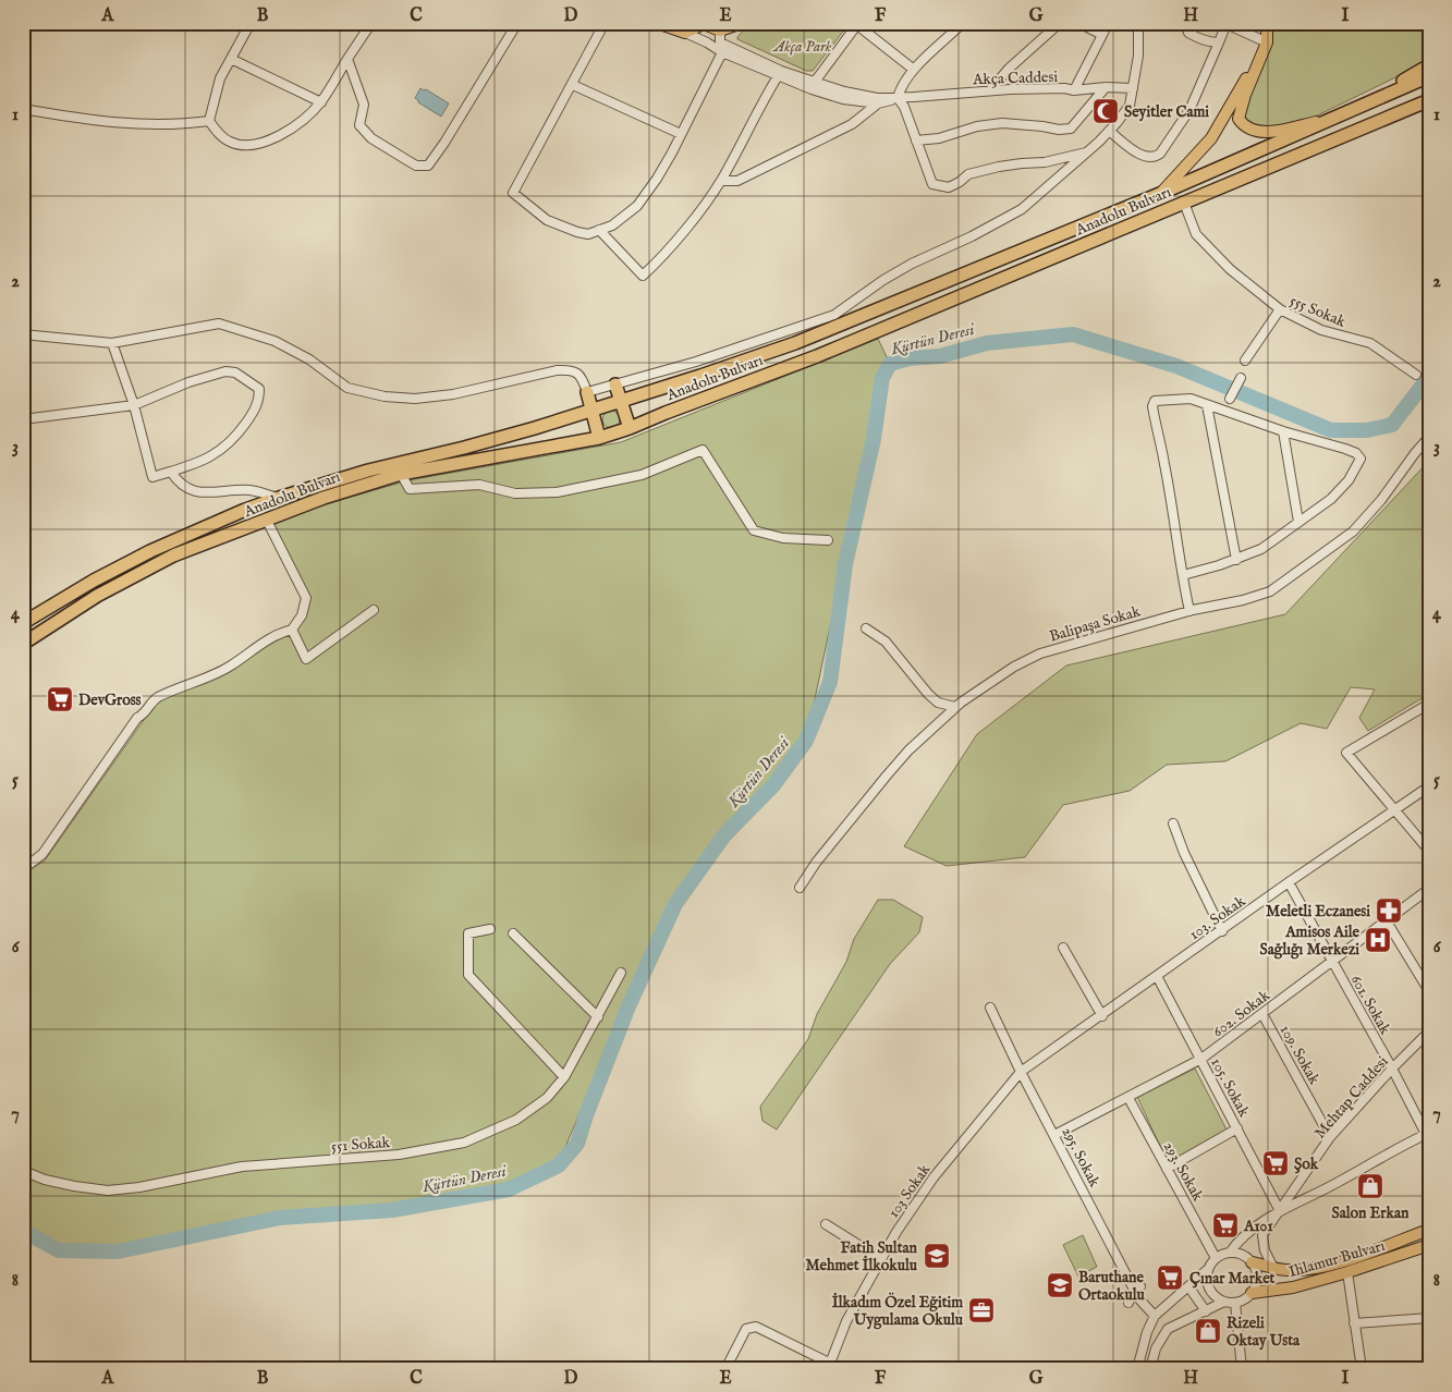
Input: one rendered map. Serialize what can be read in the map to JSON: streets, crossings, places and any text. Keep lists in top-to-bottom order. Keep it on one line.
{"streets":{"highway":["Anadolu Bulvarı"],"main road":["Ihlamur Bulvarı"],"street":["Akça Caddesi","555 Sokak","Balipaşa Sokak","103. Sokak","601. Sokak","602. Sokak","109. Sokak","105. Sokak","Mehtap Caddesi","551 Sokak","295. Sokak","293. Sokak","103 Sokak"]},"crossings":[["Anadolu Bulvarı","555 Sokak"],["103. Sokak","601. Sokak"],["103. Sokak","105. Sokak"],["103. Sokak","295. Sokak"],["103. Sokak","103 Sokak"],["601. Sokak","602. Sokak"],["601. Sokak","Mehtap Caddesi"],["602. Sokak","109. Sokak"],["602. Sokak","105. Sokak"],["602. Sokak","295. Sokak"],["602. Sokak","293. Sokak"],["109. Sokak","Mehtap Caddesi"],["105. Sokak","Mehtap Caddesi"],["Mehtap Caddesi","293. Sokak"],["Mehtap Caddesi","Ihlamur Bulvarı"],["295. Sokak","103 Sokak"],["293. Sokak","Ihlamur Bulvarı"]],"water":["Kürtün Deresi"],"parks":["Akça Park"],"places":{"mosque":["Seyitler Cami"],"supermarket":["DevGross","Şok","A101","Çınar Market"],"pharmacy":["Meletli Eczanesi"],"hospital":["Amisos Aile Sağlığı Merkezi"],"shop":["Salon Erkan","Rizeli Oktay Usta"],"school or university":["Fatih Sultan Mehmet İlkokulu","Baruthane Ortaokulu"],"office":["İlkadım Özel Eğitim Uygulama Okulu"]},"grid":{"columns":["A","B","C","D","E","F","G","H","I"],"rows":["1","2","3","4","5","6","7","8"]}}
